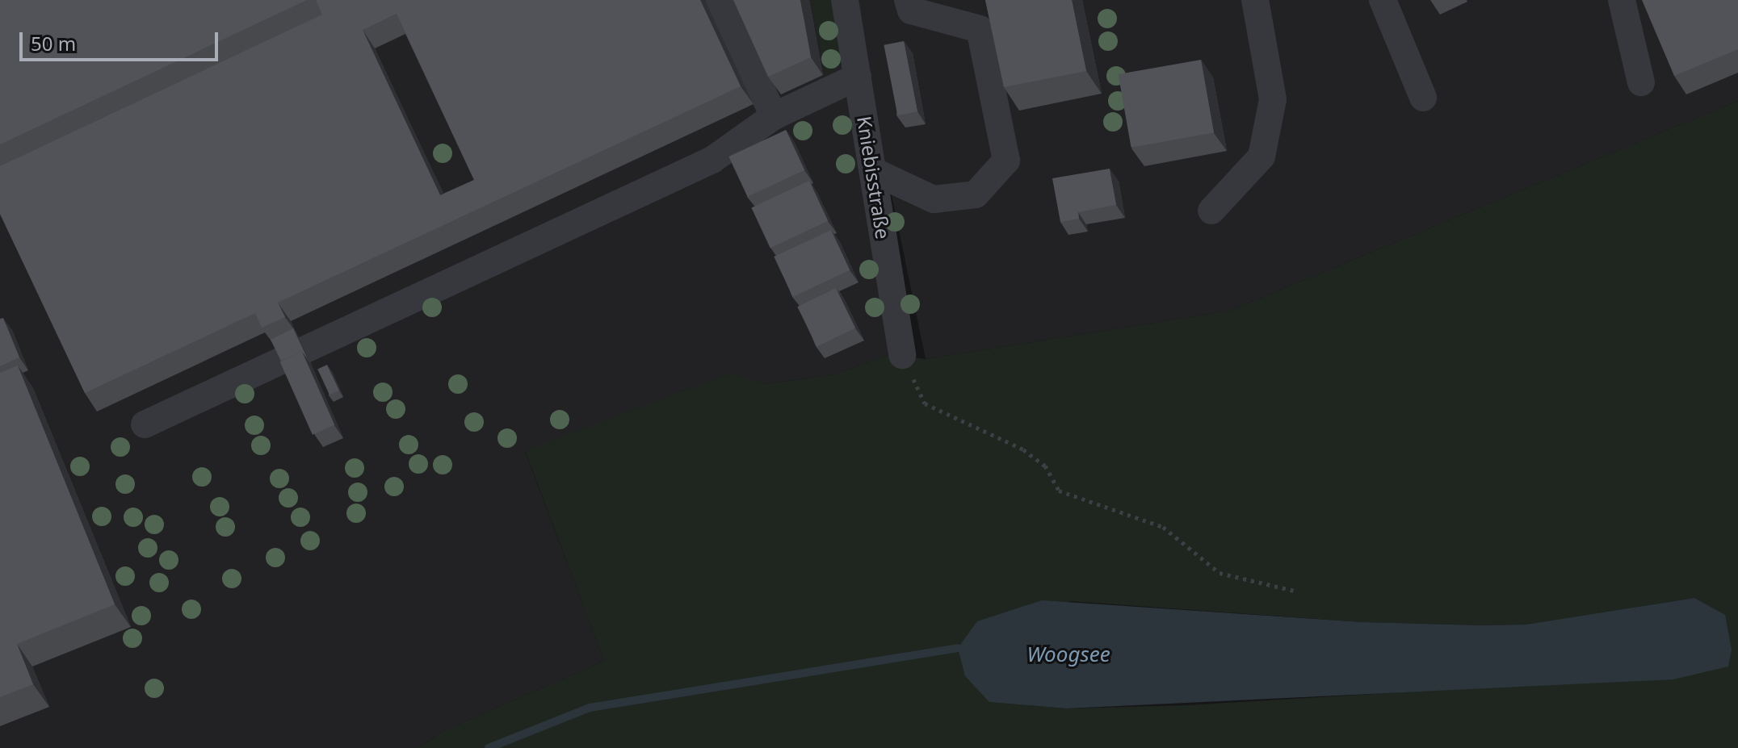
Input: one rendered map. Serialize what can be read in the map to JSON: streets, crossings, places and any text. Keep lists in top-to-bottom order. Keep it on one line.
{"streets":{"street":["Kniebisstraße"]},"water":["Woogsee"],"scale_bar":"50 m"}
